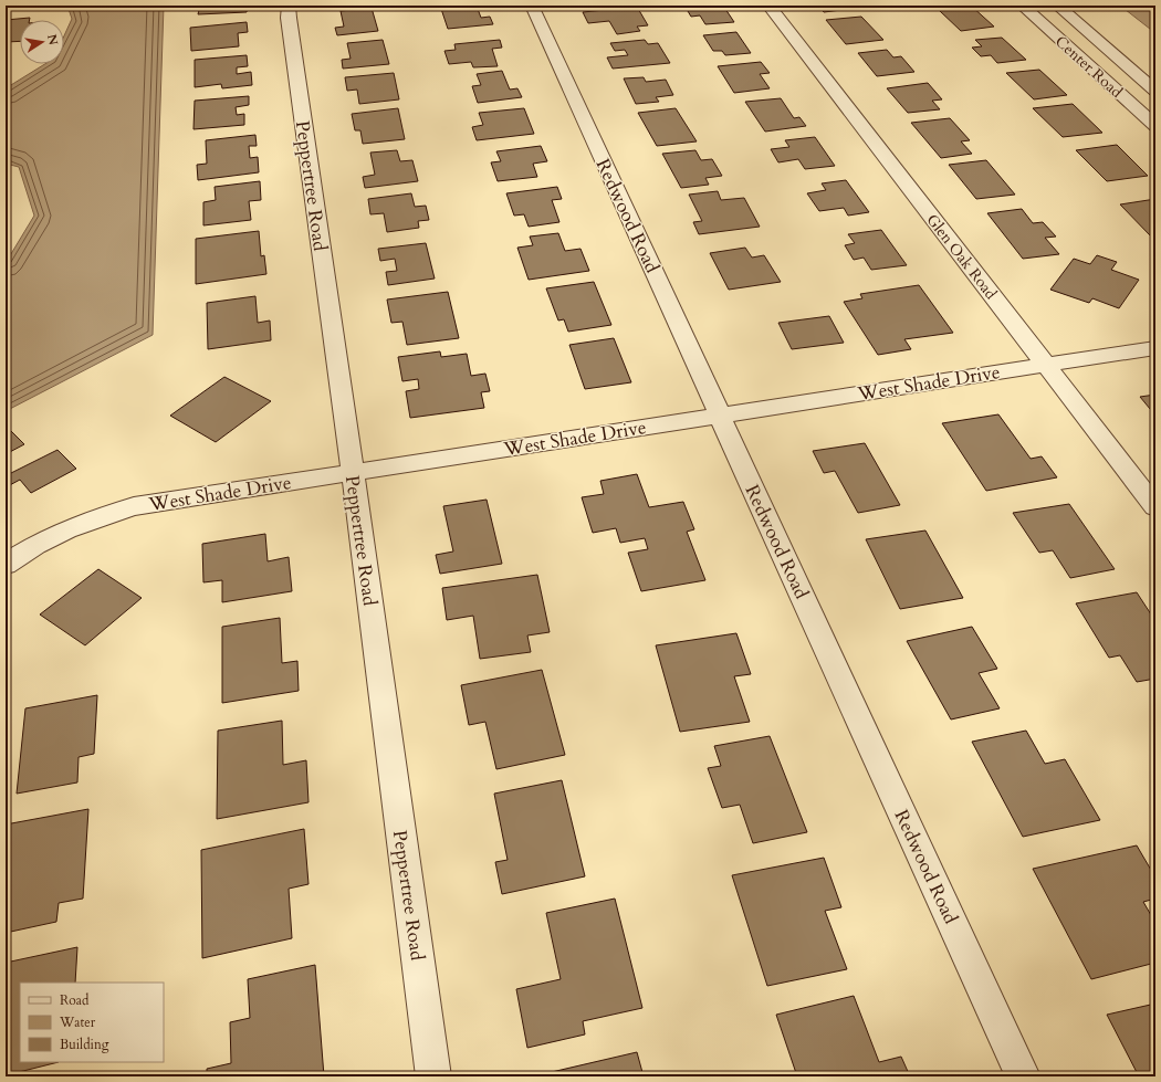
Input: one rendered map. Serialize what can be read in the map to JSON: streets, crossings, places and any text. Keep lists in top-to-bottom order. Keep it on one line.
{"streets":{"street":["Center Road","Peppertree Road","Redwood Road","Glen Oak Road","West Shade Drive"]},"crossings":[["Peppertree Road","West Shade Drive"],["Redwood Road","West Shade Drive"],["Glen Oak Road","West Shade Drive"]],"legend":["Road","Water","Building"],"north":"right"}
